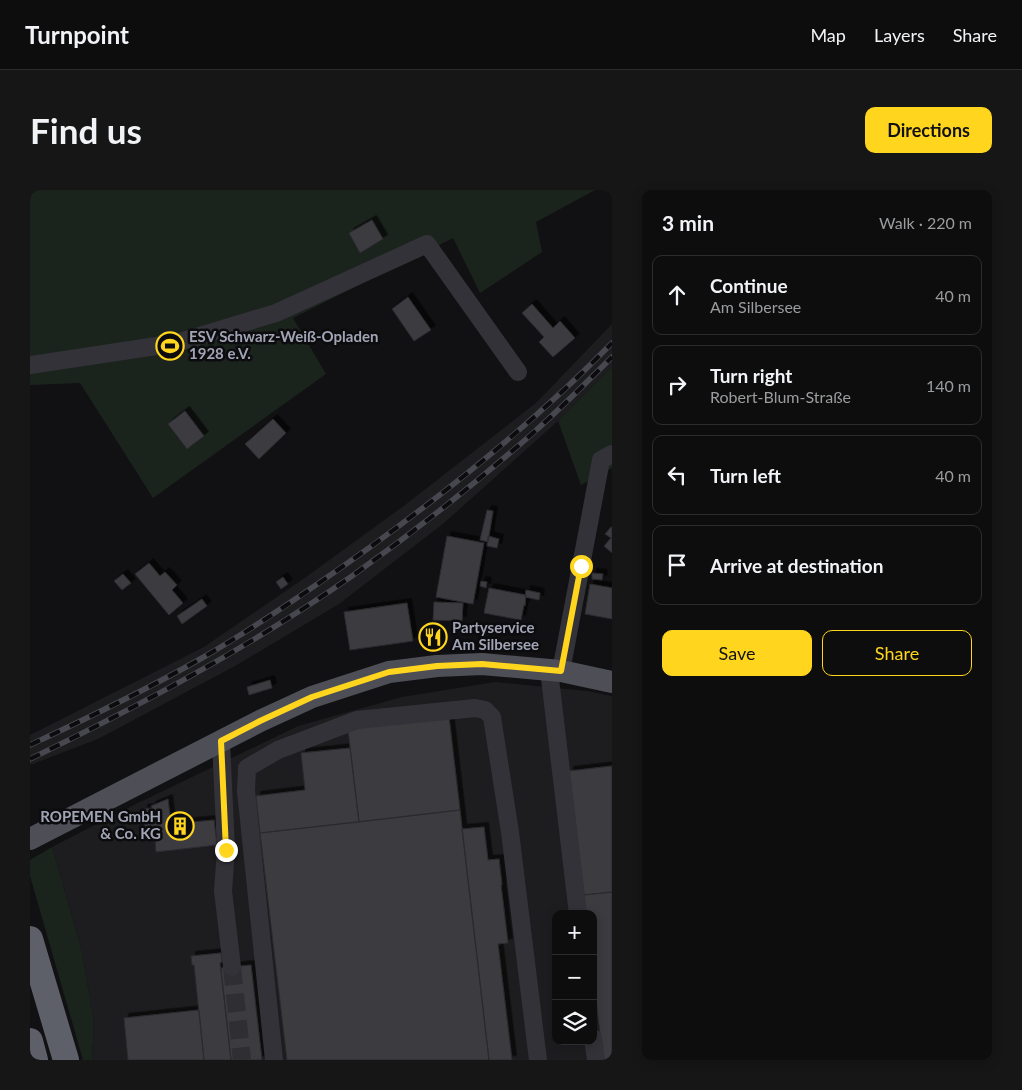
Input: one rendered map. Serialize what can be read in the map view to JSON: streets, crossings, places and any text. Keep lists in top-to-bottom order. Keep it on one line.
{"places":{"sports":["ESV Schwarz-Weiß-Opladen 1928 e.V."],"restaurant":["Partyservice Am Silbersee"],"building":["ROPEMEN GmbH & Co. KG"]},"page":{"header":"Turnpoint","nav":["Map","Layers","Share"],"buttons":["Directions",["Save","Share"]],"title":"Find us","heading":["3 min","Walk · 220 m"],"list":[["Continue","Am Silbersee","40 m"],["Turn right","Robert-Blum-Straße","140 m"],["Turn left","40 m"],"Arrive at destination"],"map_buttons":["+","−"]}}
